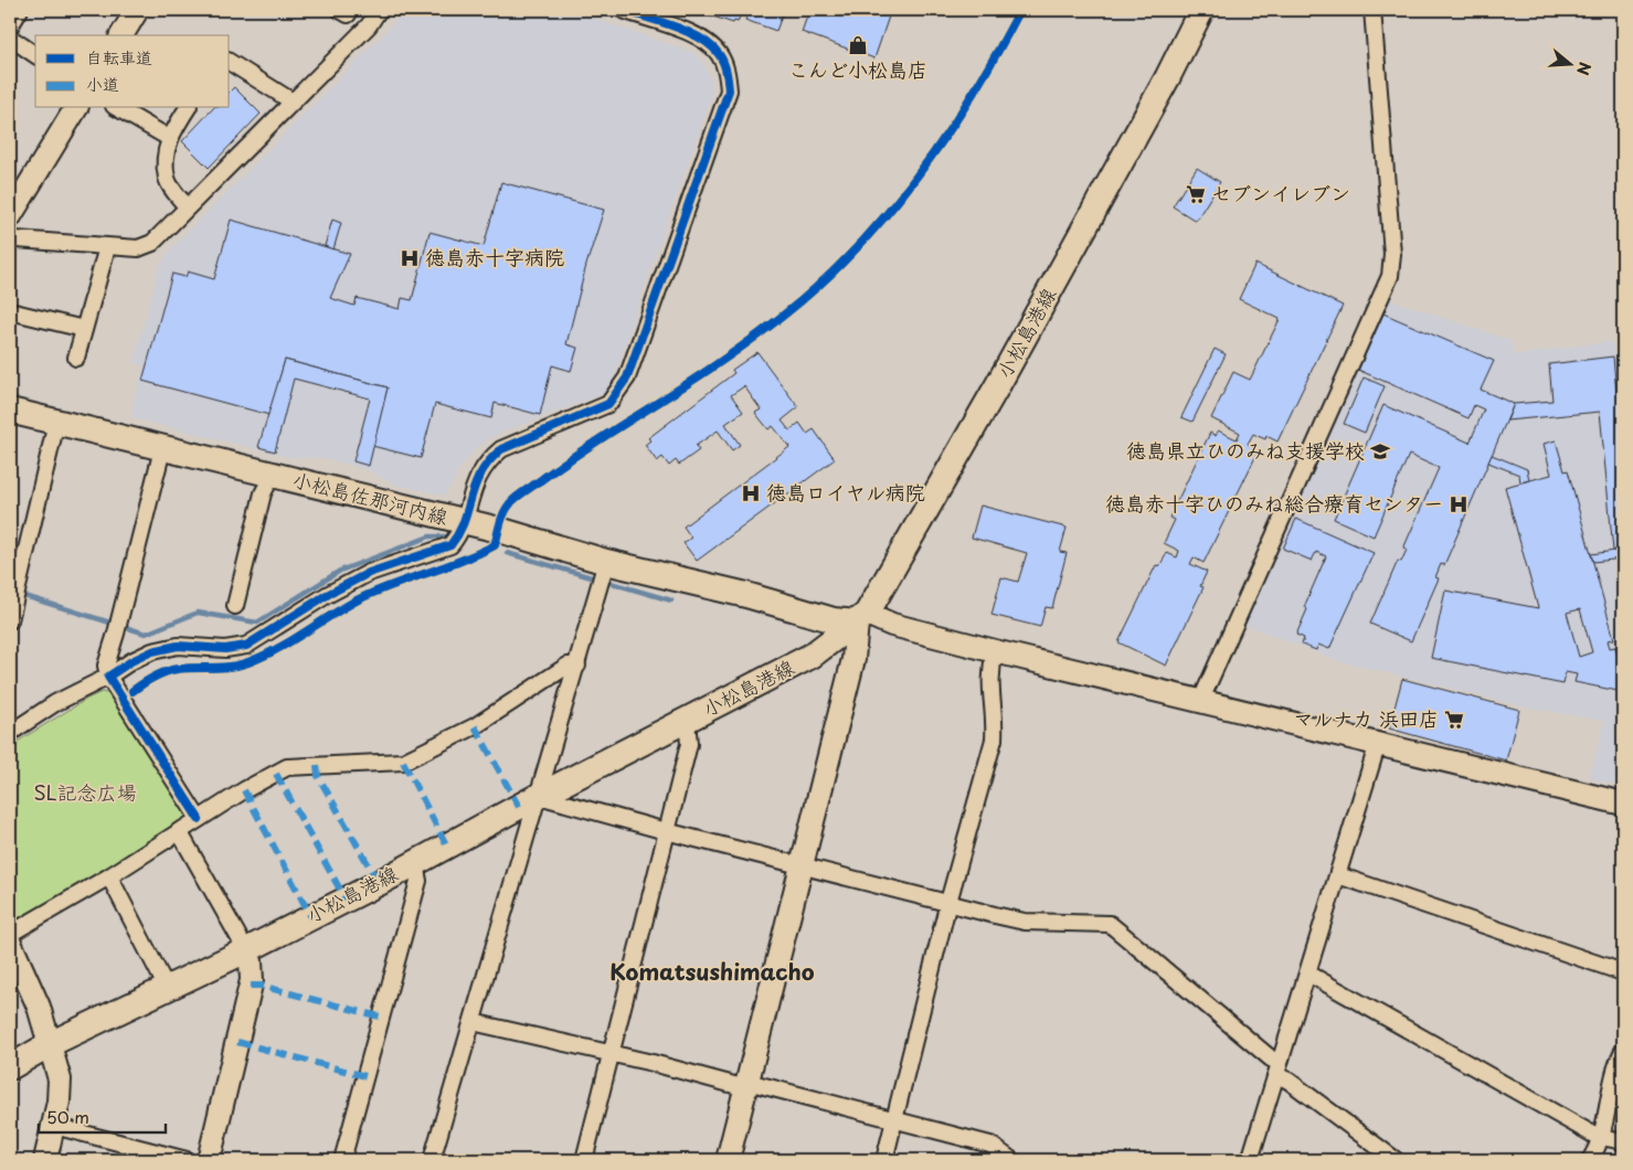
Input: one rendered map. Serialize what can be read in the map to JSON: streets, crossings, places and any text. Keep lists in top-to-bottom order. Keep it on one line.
{"streets":{"main road":["小松島港線","小松島佐那河内線"]},"crossings":[["小松島港線","小松島佐那河内線"]],"districts":["Komatsushimacho"],"parks":["SL記念広場"],"places":{"shop":["こんど小松島店"],"supermarket":["セブンイレブン","マルナカ 浜田店"],"hospital":["徳島赤十字病院","徳島ロイヤル病院","徳島赤十字ひのみね総合療育センター"],"school or university":["徳島県立ひのみね支援学校"]},"legend":["自転車道","小道"],"scale_bar":"50 m","north":"right"}
